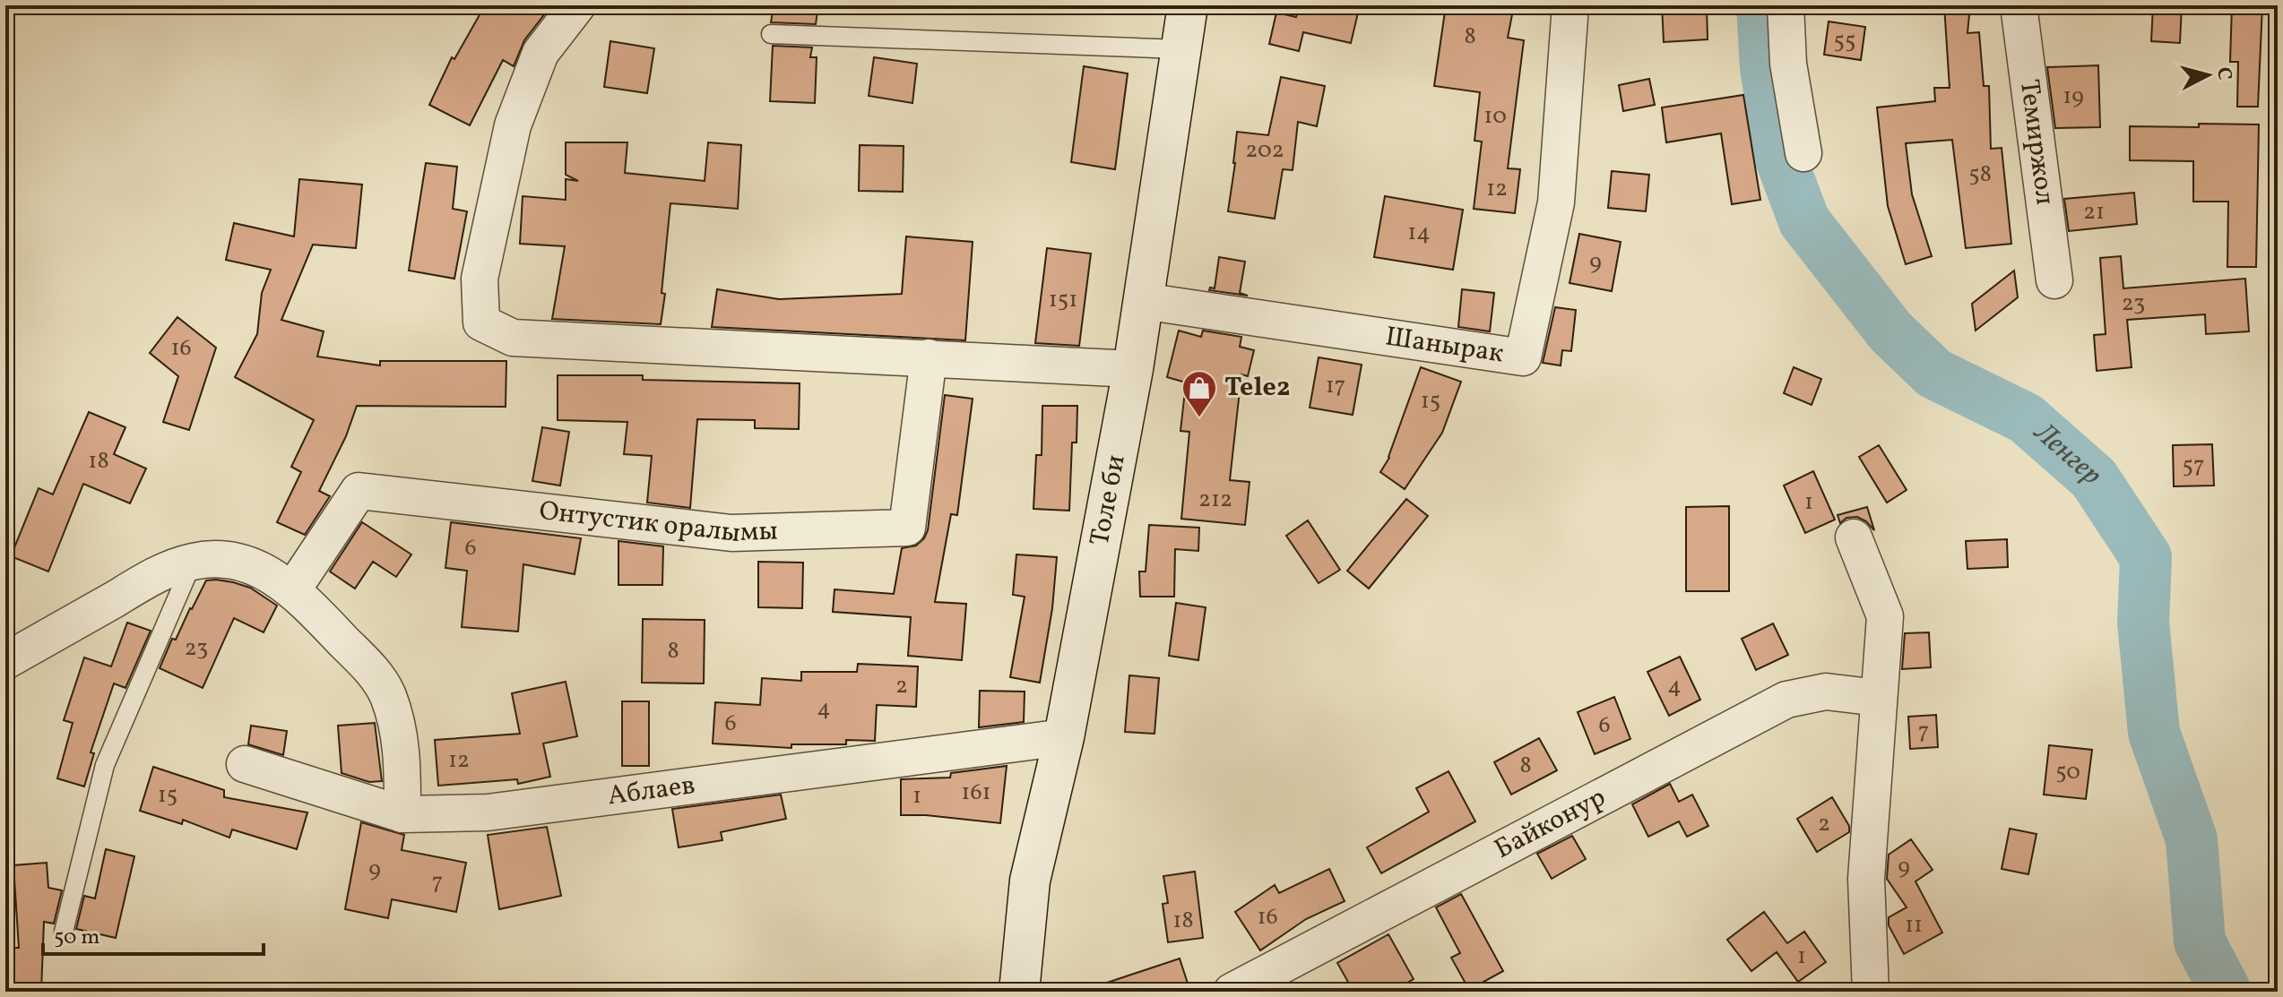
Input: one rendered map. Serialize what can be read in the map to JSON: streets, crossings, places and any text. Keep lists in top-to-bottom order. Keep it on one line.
{"streets":{"main road":["Толе би"],"street":["Темиржол","Шанырак","Онтустик оралымы","Аблаев","Байконур"]},"crossings":[["Шанырак","Толе би"],["Толе би","Аблаев"]],"water":["Ленгер"],"places":{"shop":["Tele2"]},"house_numbers":["8","55","19","10","202","58","12","21","14","9","151","23","16","17","15","18","57","212","1","6","23","8","2","4","4","6","6","7","12","8","50","161","15","1","2","9","9","7","16","18","11","1"],"scale_bar":"50 m","north":"right"}
